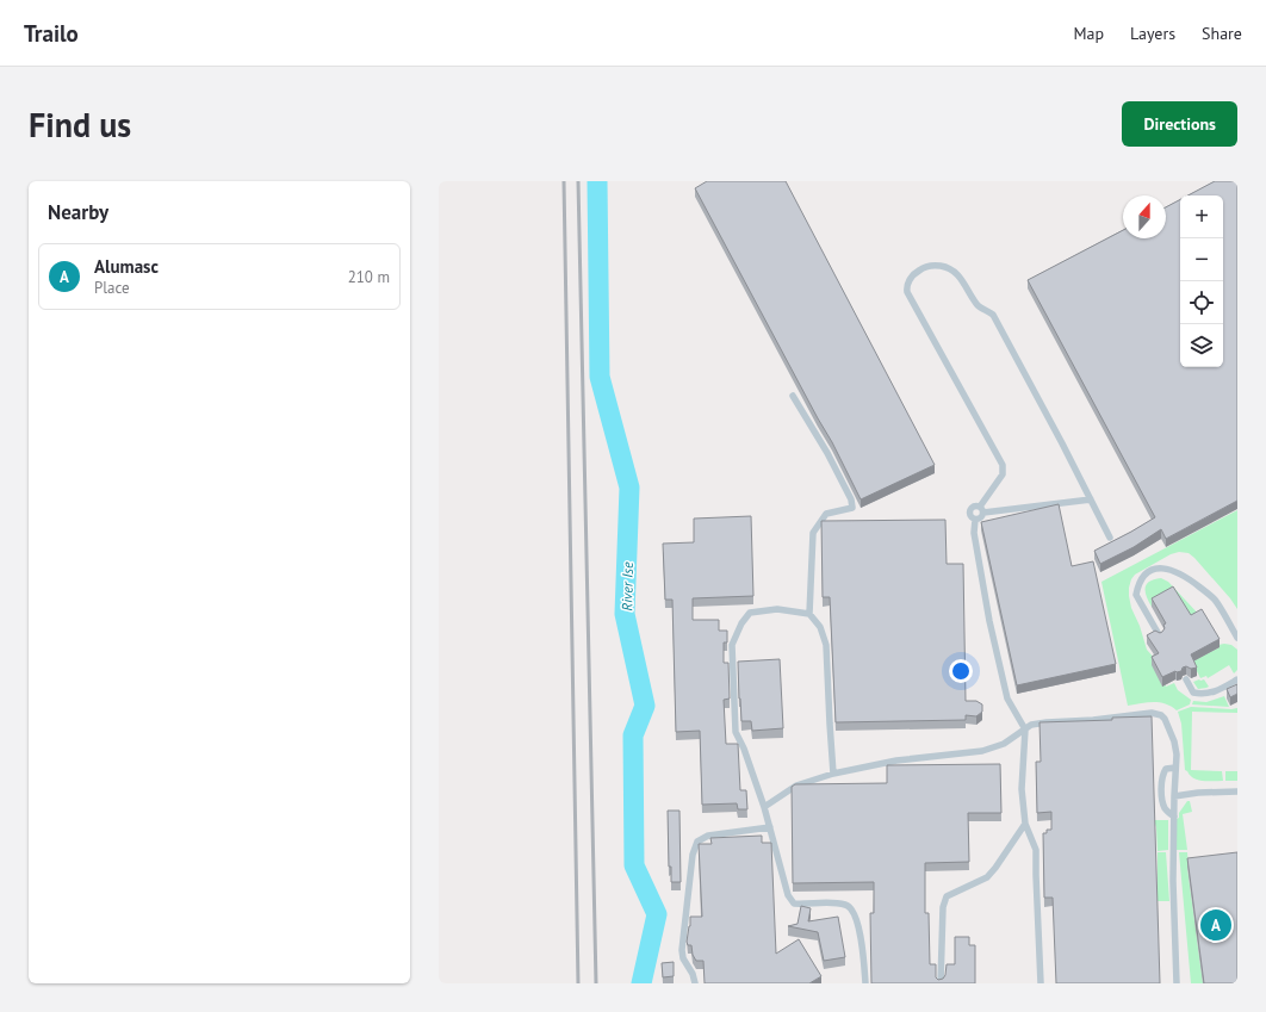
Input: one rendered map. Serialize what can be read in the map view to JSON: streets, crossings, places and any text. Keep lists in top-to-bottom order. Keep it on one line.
{"water":["River Ise"],"north":"top","page":{"header":"Trailo","nav":["Map","Layers","Share"],"buttons":"Directions","title":"Find us","heading":"Nearby","map_buttons":["+","−"],"list":[{"mark":"A","name":"Alumasc","note":"Place","value":"210 m"}],"pins":"A"}}
